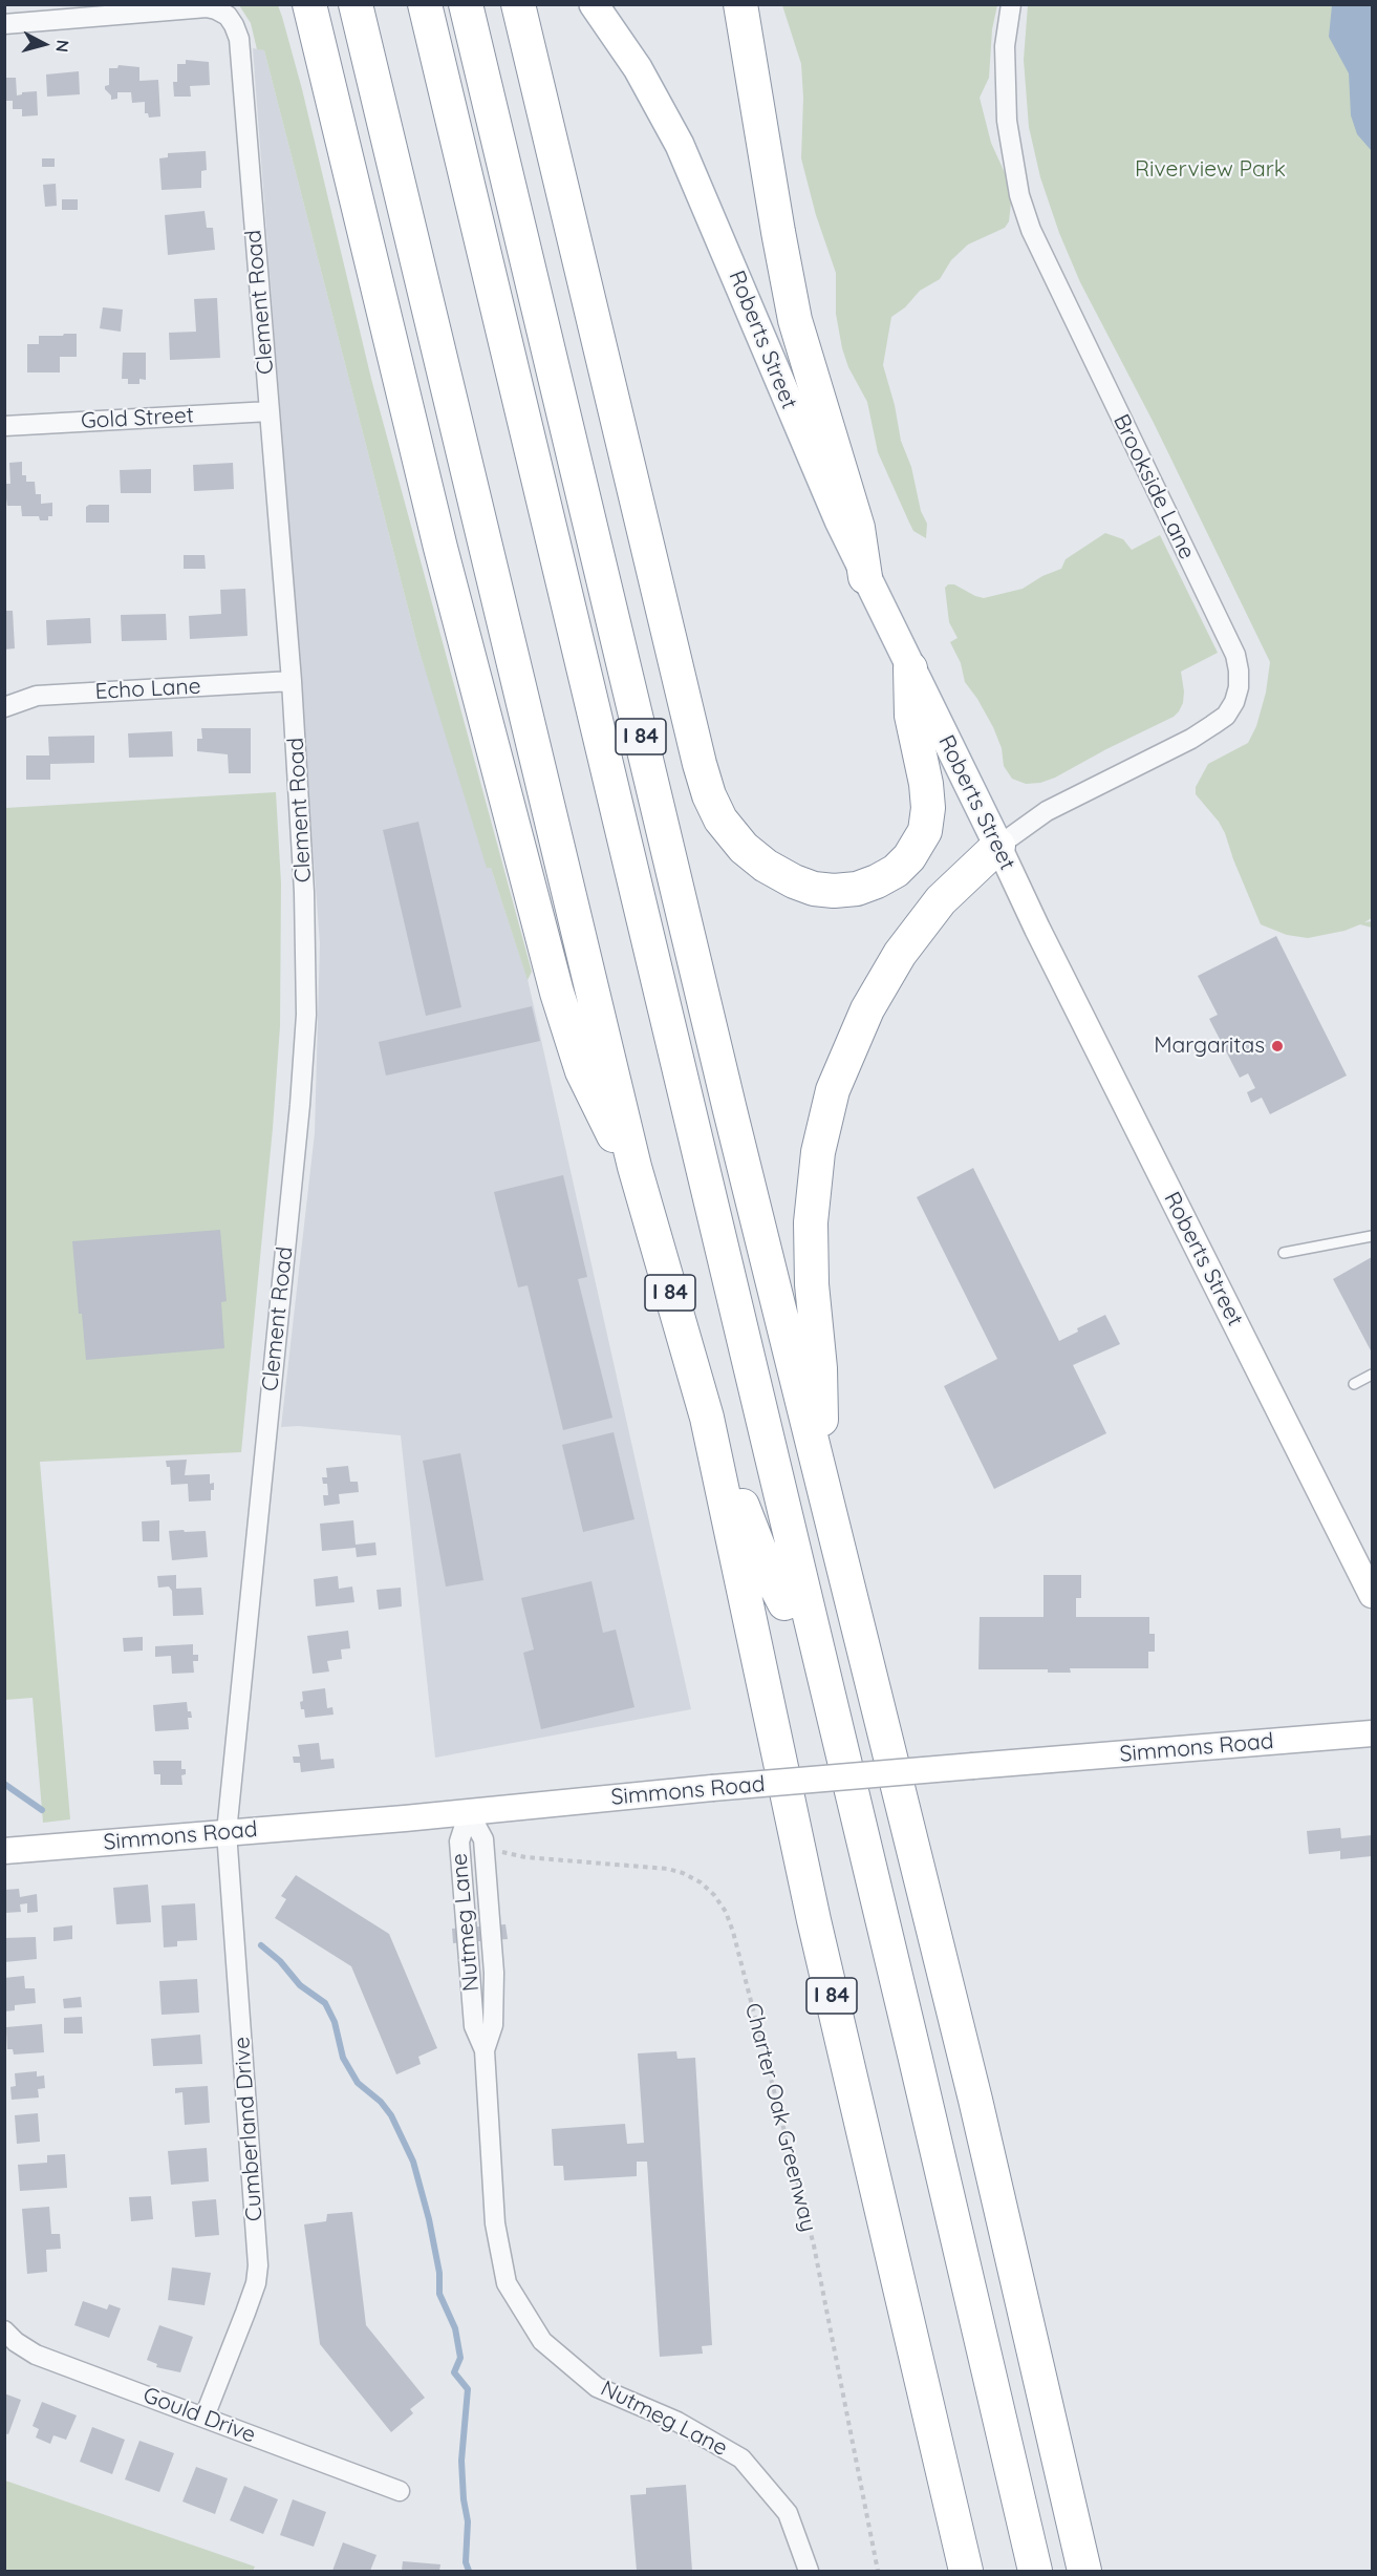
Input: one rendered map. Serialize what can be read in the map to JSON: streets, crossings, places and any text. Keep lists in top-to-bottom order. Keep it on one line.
{"streets":{"highway":["I 84"],"main road":["Roberts Street","Simmons Road"],"street":["Clement Road","Gold Street","Brookside Lane","Echo Lane","Nutmeg Lane","Cumberland Drive","Gould Drive"],"path":["Charter Oak Greenway"]},"crossings":[["Clement Road","Gold Street"],["Clement Road","Echo Lane"],["Clement Road","Simmons Road"],["Clement Road","Cumberland Drive"],["Roberts Street","Brookside Lane"],["Simmons Road","Nutmeg Lane"],["Simmons Road","Cumberland Drive"],["Cumberland Drive","Gould Drive"]],"parks":["Riverview Park"],"places":["Margaritas"],"north":"right"}
